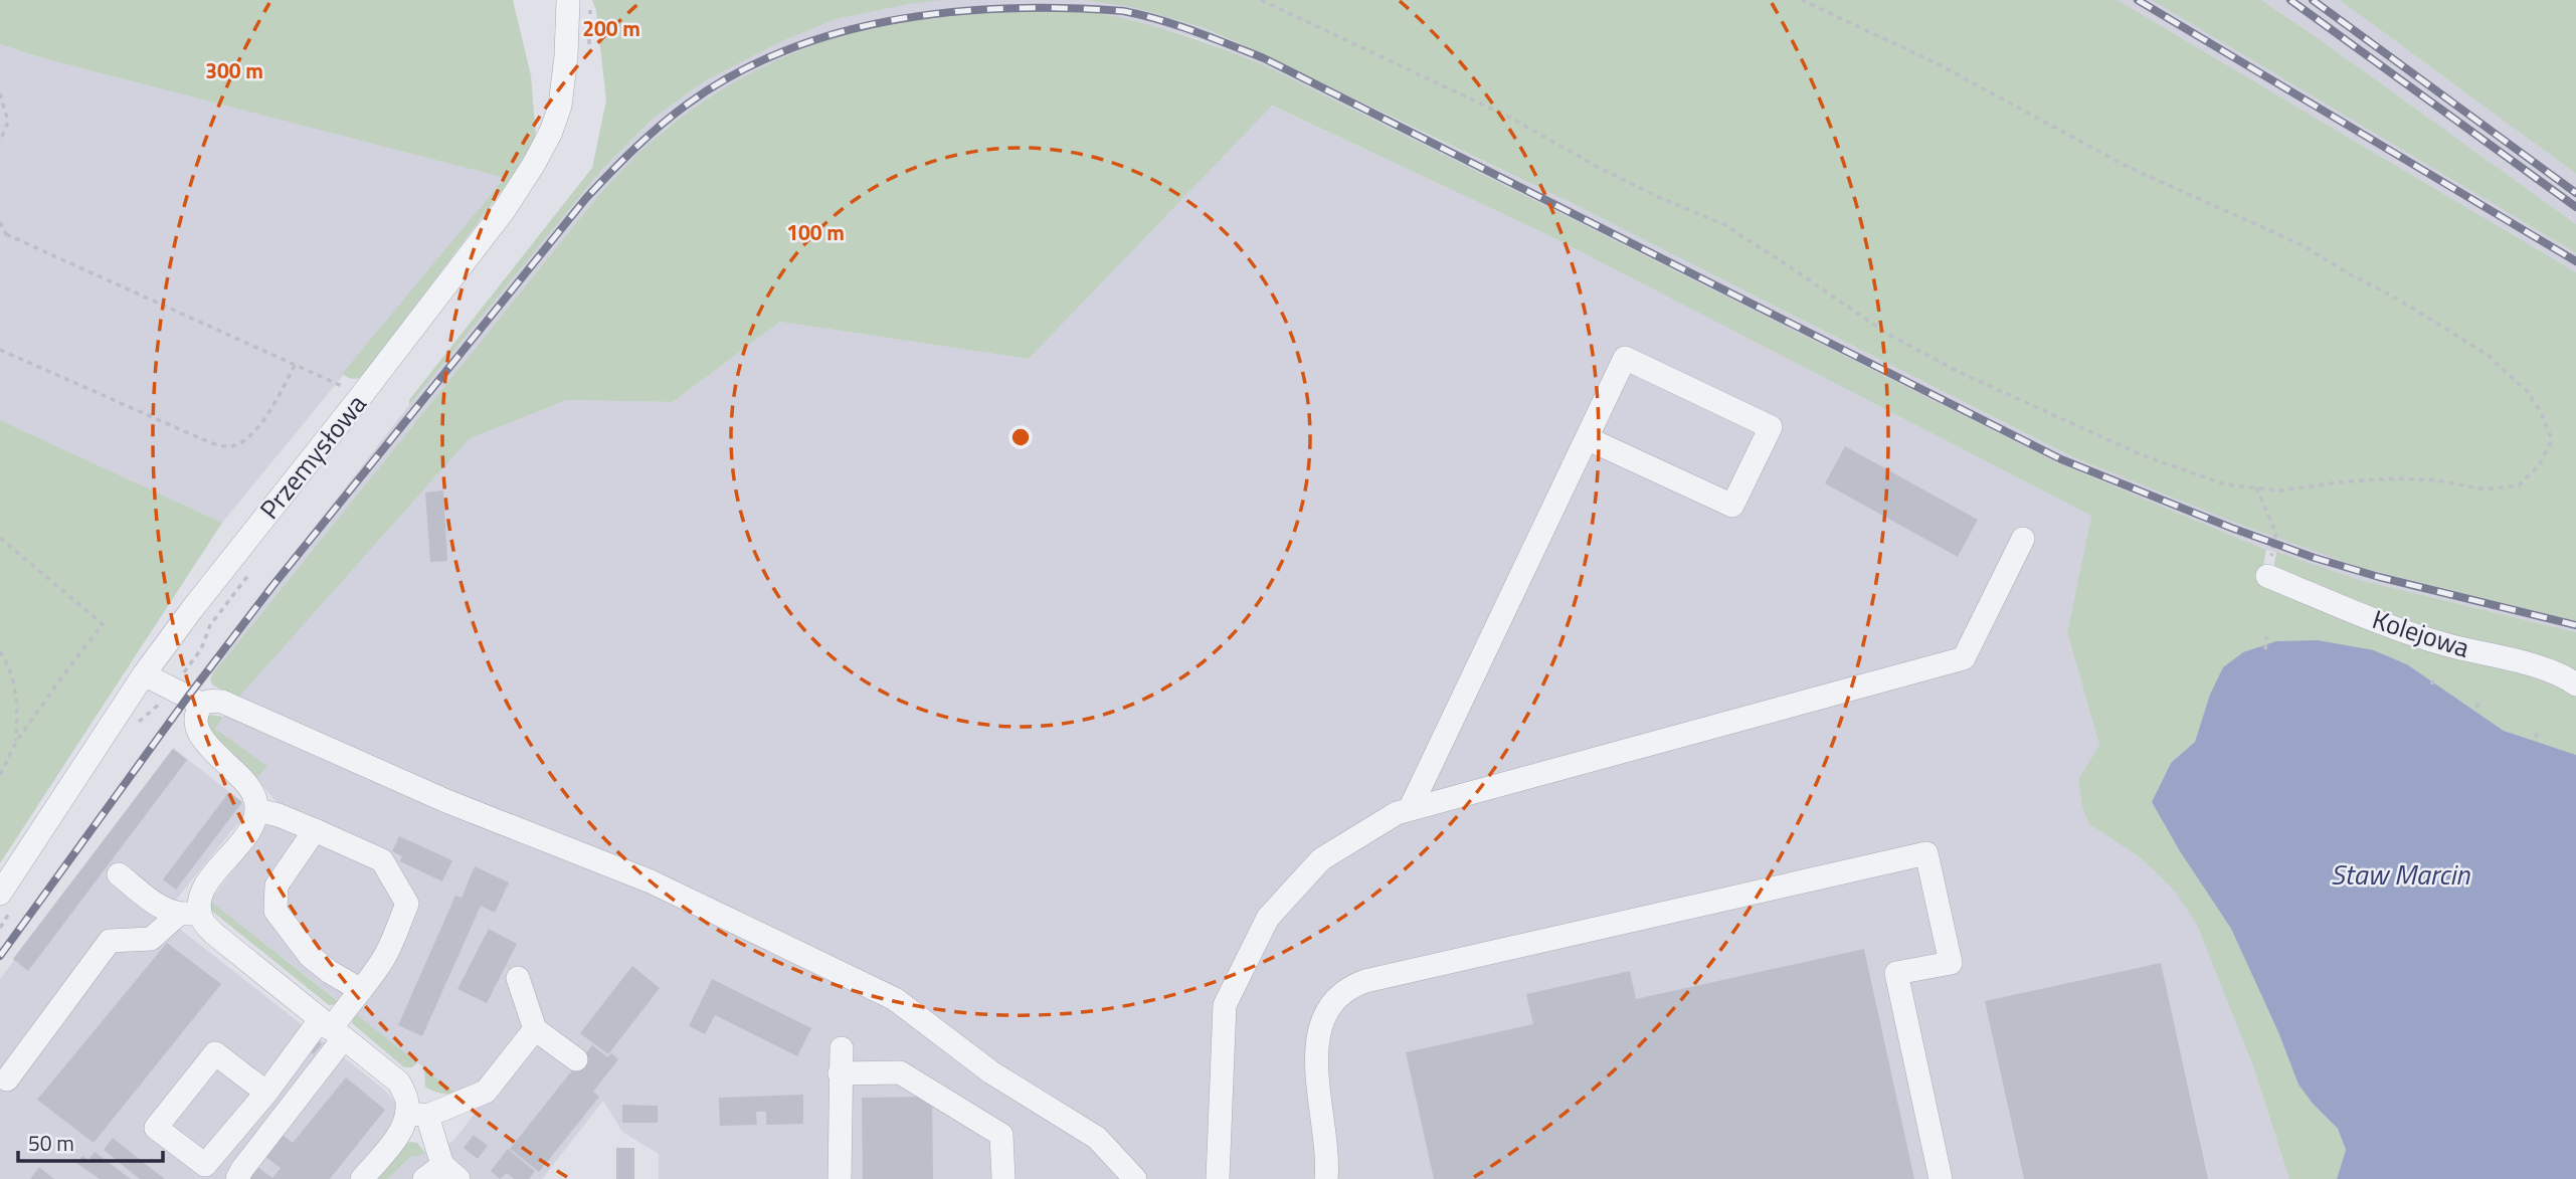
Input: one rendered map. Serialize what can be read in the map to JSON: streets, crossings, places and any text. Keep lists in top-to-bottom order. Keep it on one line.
{"streets":{"street":["Przemysłowa","Kolejowa"]},"water":["Staw Marcin"],"scale_bar":"50 m","rings":["200 m","300 m","100 m"]}
